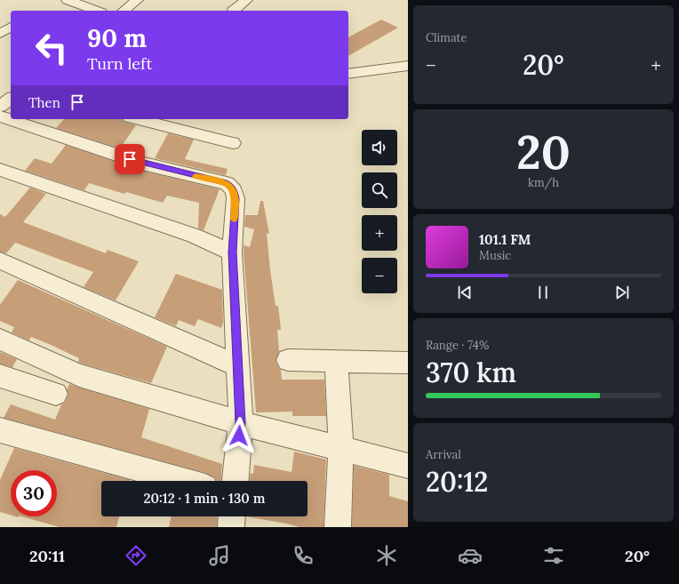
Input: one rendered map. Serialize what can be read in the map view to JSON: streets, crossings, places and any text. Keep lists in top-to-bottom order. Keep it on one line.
{"page":{"tile":["Climate",["20","km/h"],["Range · 74%","370 km"],["Arrival","20:12"]],"turn":["90 m","Turn left"],"heat":["−","20°","+"],"then":"Then","map_buttons":["+","−"],"song":["101.1 FM","Music"],"limit":"30","trip":"20:12 · 1 min · 130 m","tabs":["20:11","20°"]}}
